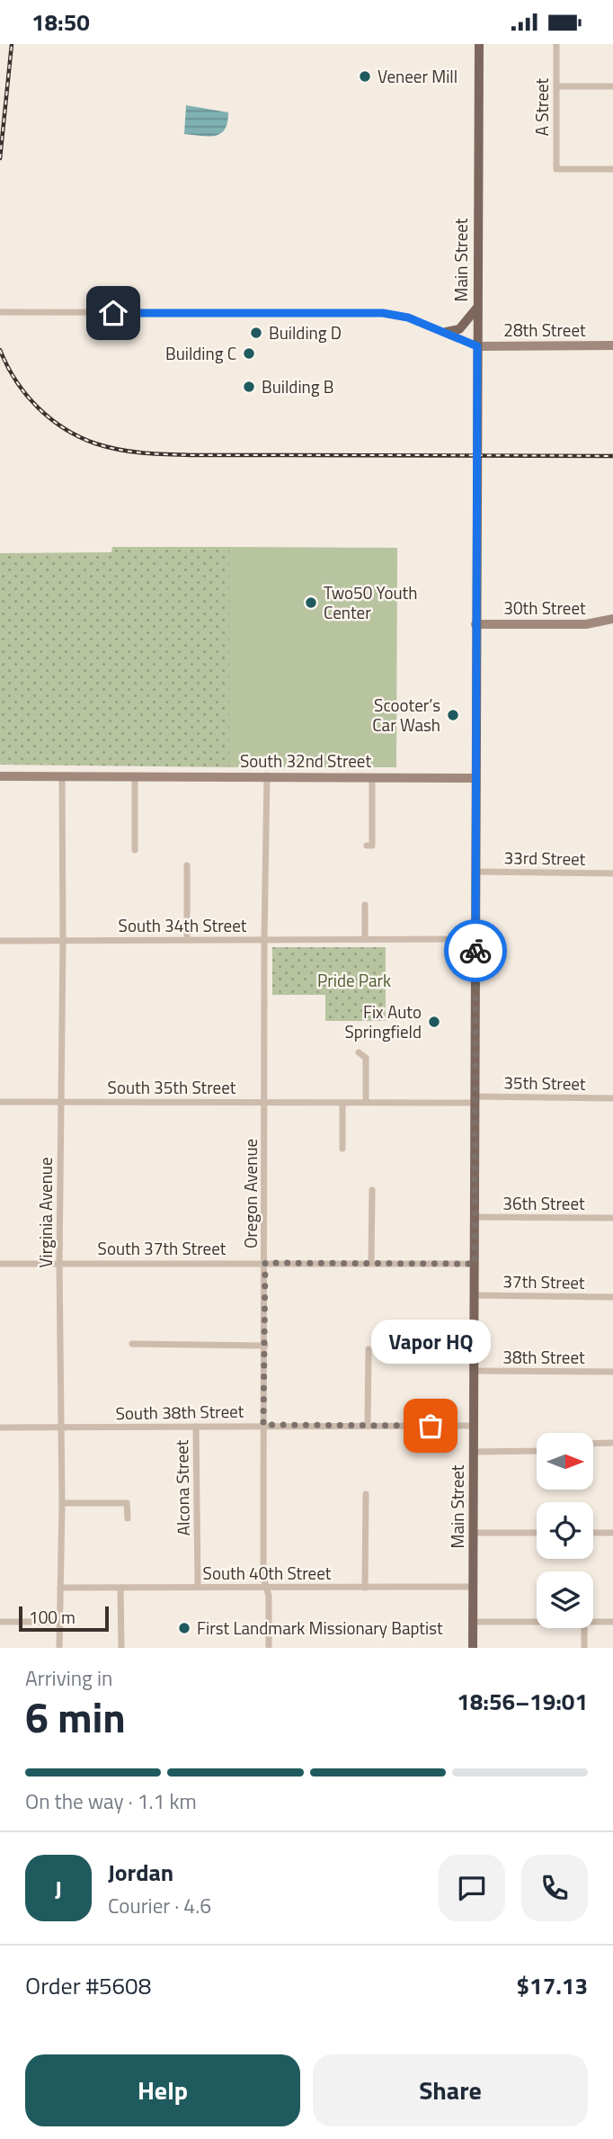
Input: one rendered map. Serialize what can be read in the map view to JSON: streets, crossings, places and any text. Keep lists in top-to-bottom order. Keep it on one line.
{"streets":{"main road":["Main Street"],"street":["A Street","28th Street","30th Street","South 32nd Street","33rd Street","South 34th Street","35th Street","South 35th Street","Oregon Avenue","36th Street","Virginia Avenue","South 37th Street","37th Street","38th Street","South 38th Street","Alcona Street","South 40th Street"]},"crossings":[["Main Street","28th Street"],["Main Street","30th Street"],["Main Street","South 32nd Street"],["Main Street","33rd Street"],["Main Street","South 34th Street"],["Main Street","35th Street"],["Main Street","South 35th Street"],["Main Street","36th Street"],["Main Street","South 37th Street"],["Main Street","37th Street"],["Main Street","38th Street"],["Main Street","South 38th Street"],["Main Street","South 40th Street"],["South 32nd Street","Oregon Avenue"],["South 32nd Street","Virginia Avenue"],["South 34th Street","Oregon Avenue"],["South 34th Street","Virginia Avenue"],["35th Street","South 35th Street"],["South 35th Street","Oregon Avenue"],["South 35th Street","Virginia Avenue"],["Oregon Avenue","South 37th Street"],["Oregon Avenue","South 38th Street"],["Oregon Avenue","South 40th Street"],["Virginia Avenue","South 37th Street"],["Virginia Avenue","South 38th Street"],["Virginia Avenue","South 40th Street"],["South 38th Street","Alcona Street"],["Alcona Street","South 40th Street"]],"parks":["Pride Park"],"places":["Veneer Mill","Building D","Building C","Building B","Two50 Youth Center","Scooter’s Car Wash","Fix Auto Springfield","Vapor HQ","First Landmark Missionary Baptist"],"scale_bar":"100 m","north":"right","page":{"status":"18:50","bubble":"Vapor HQ","scale":"100 m","heading":["6 min","Arriving in","18:56–19:01"],"panel":["Jordan","Courier · 4.6","Order #5608","$17.13"],"bar":"On the way · 1.1 km","round":"J","buttons":["Help","Share"]}}
